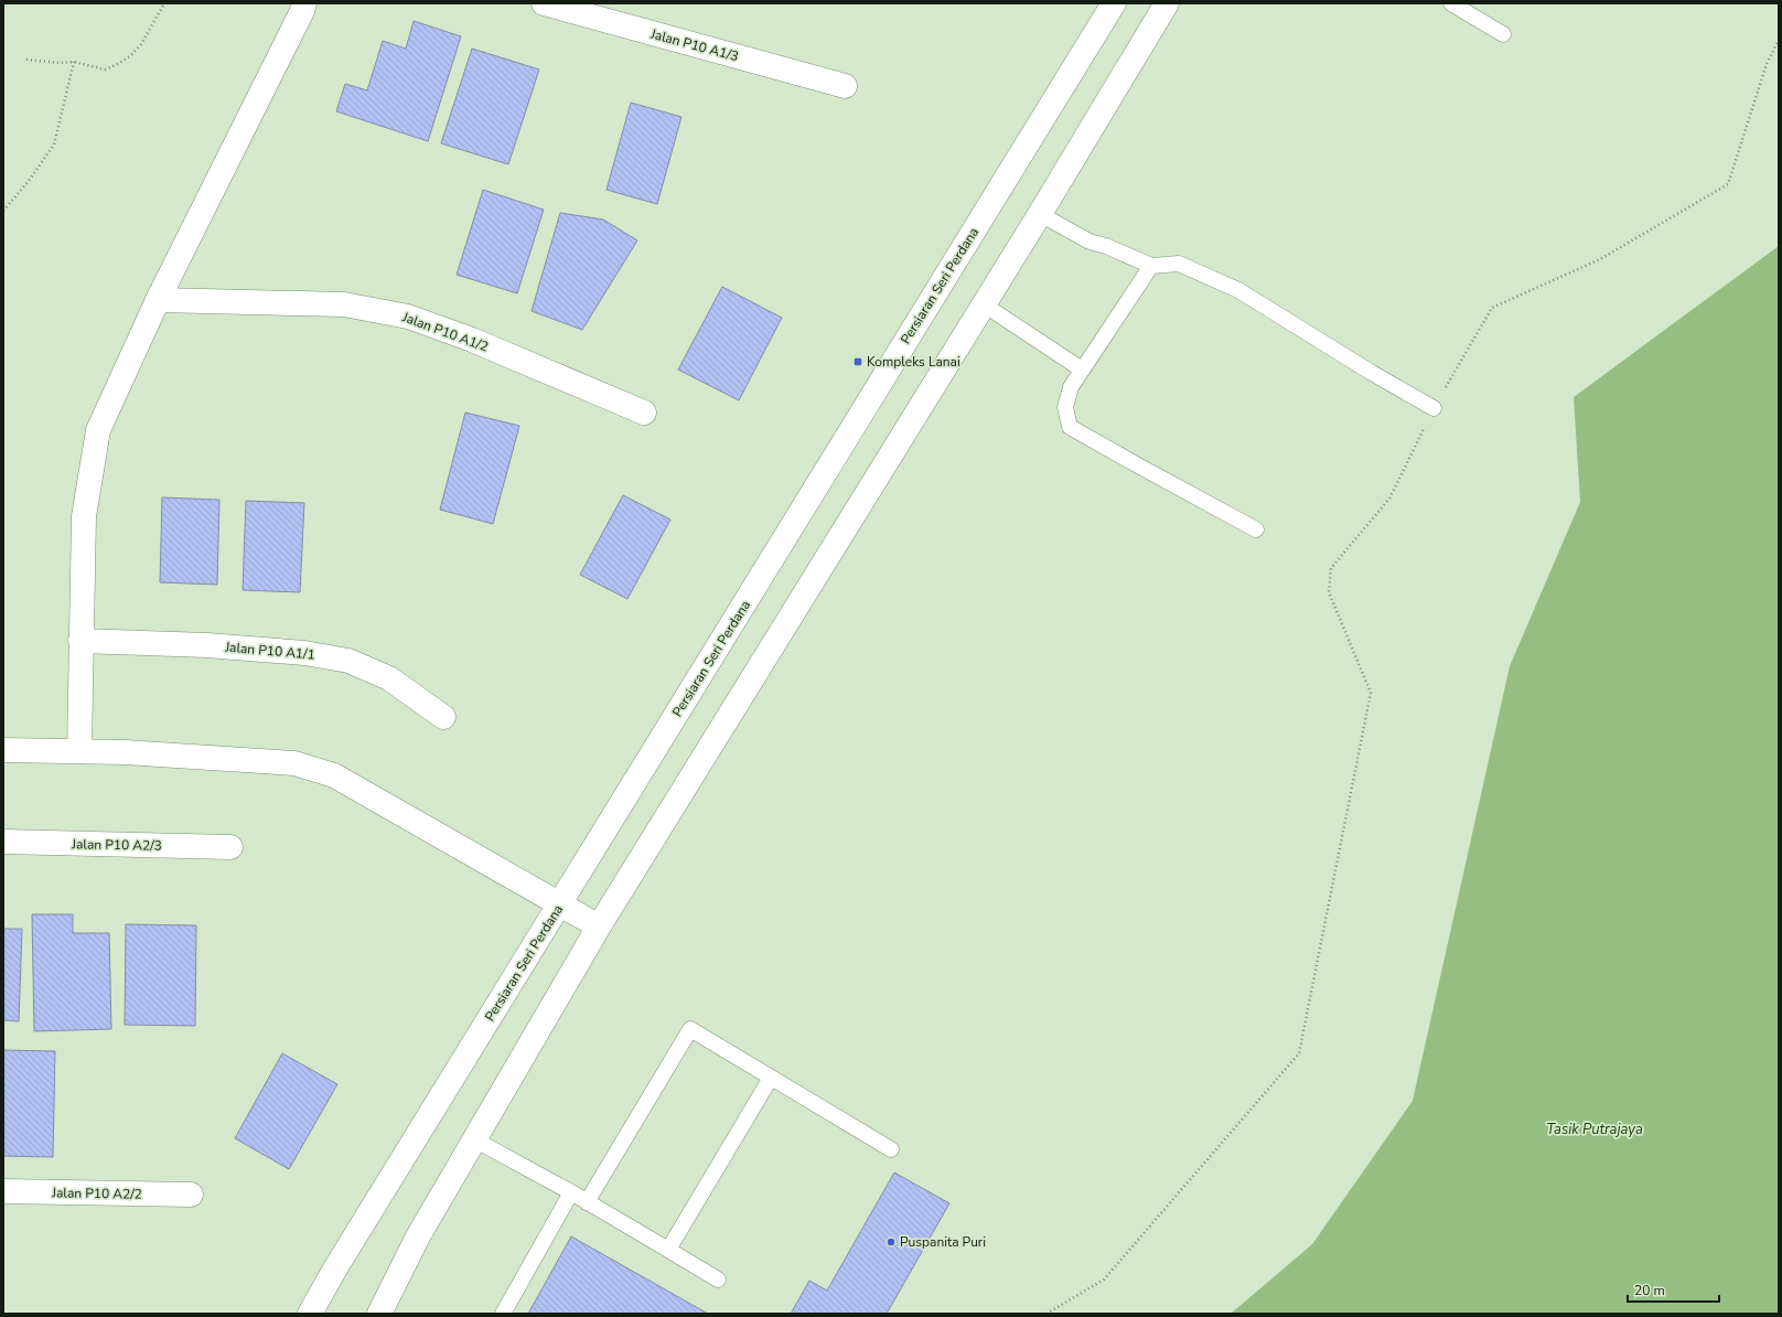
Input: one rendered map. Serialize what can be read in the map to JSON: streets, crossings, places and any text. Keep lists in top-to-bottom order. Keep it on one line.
{"streets":{"street":["Jalan P10 A1/3","Persiaran Seri Perdana","Jalan P10 A1/2","Jalan P10 A1/1","Jalan P10 A2/3","Jalan P10 A2/2"]},"water":["Tasik Putrajaya"],"places":{"transit":["Kompleks Lanai"],"other":["Puspanita Puri"]},"scale_bar":"20 m"}
